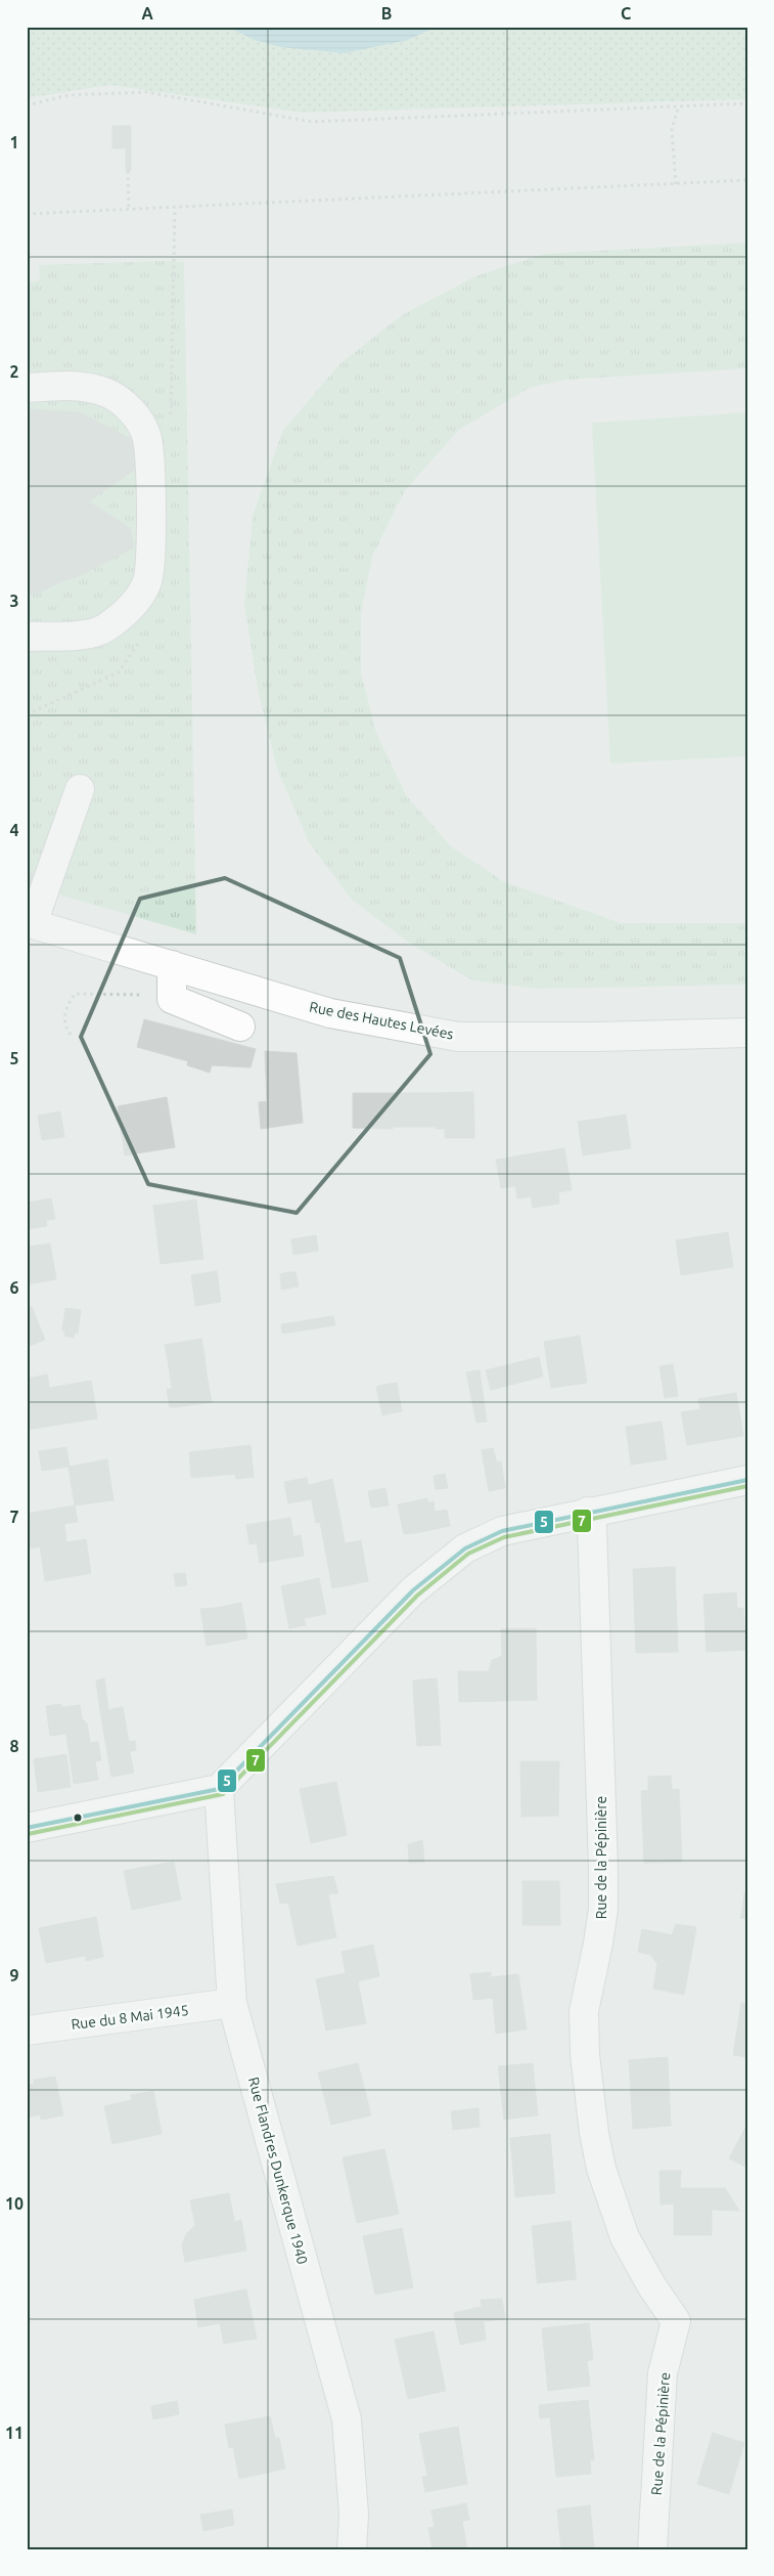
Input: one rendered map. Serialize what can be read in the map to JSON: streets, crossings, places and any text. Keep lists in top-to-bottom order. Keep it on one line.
{"streets":{"street":["Rue des Hautes Levées","Rue de la Pépinière","Rue du 8 Mai 1945","Rue Flandres Dunkerque 1940"]},"crossings":[["Rue du 8 Mai 1945","Rue Flandres Dunkerque 1940"]],"lines":["transit line 5","transit line 7"],"grid":{"columns":["A","B","C"],"rows":["1","2","3","4","5","6","7","8","9","10","11"]}}
